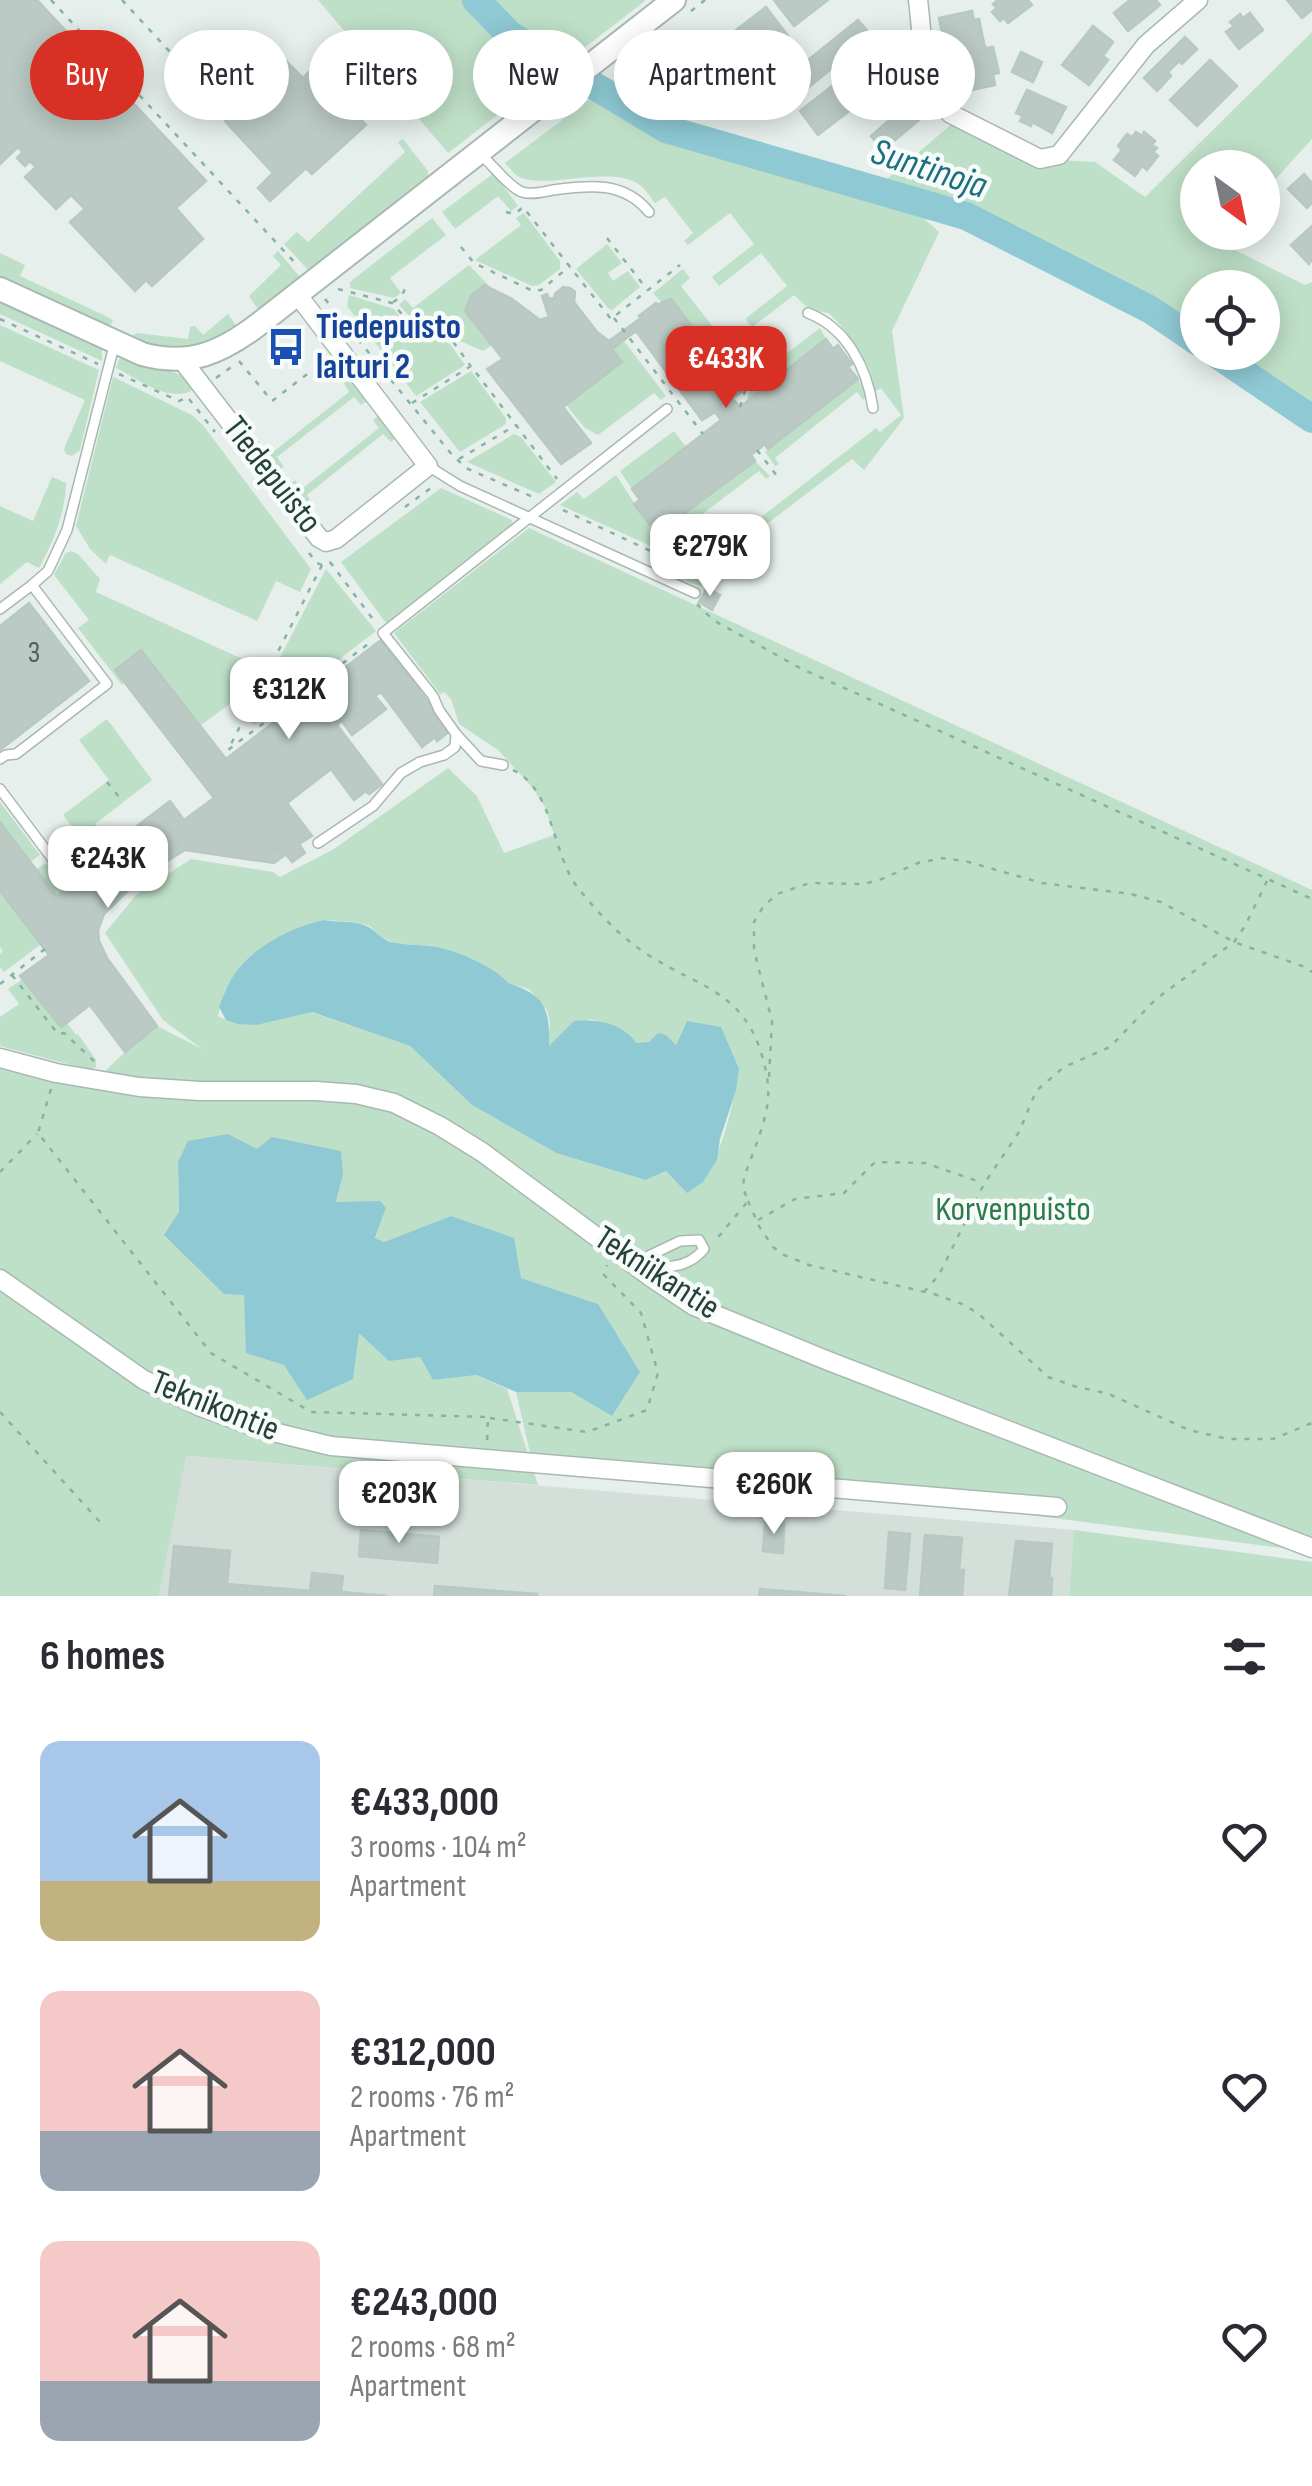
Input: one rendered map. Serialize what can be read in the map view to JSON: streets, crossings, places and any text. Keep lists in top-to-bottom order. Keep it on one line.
{"streets":{"street":["Tiedepuisto","Tekniikantie","Teknikontie"]},"water":["Suntinoja"],"parks":["Korvenpuisto"],"places":{"bus stop":["Tiedepuisto laituri 2"]},"house_numbers":["3"],"north":"bottom right","page":{"chip":["Buy","Rent","Filters","New","Apartment","House"],"price":["€433K","€279K","€312K","€243K","€260K","€203K"],"heading":"6 homes","list":[{"name":"€433,000","note":"3 rooms · 104 m² · Apartment"},{"name":"€312,000","note":"2 rooms · 76 m² · Apartment"},{"name":"€243,000","note":"2 rooms · 68 m² · Apartment"}]}}
